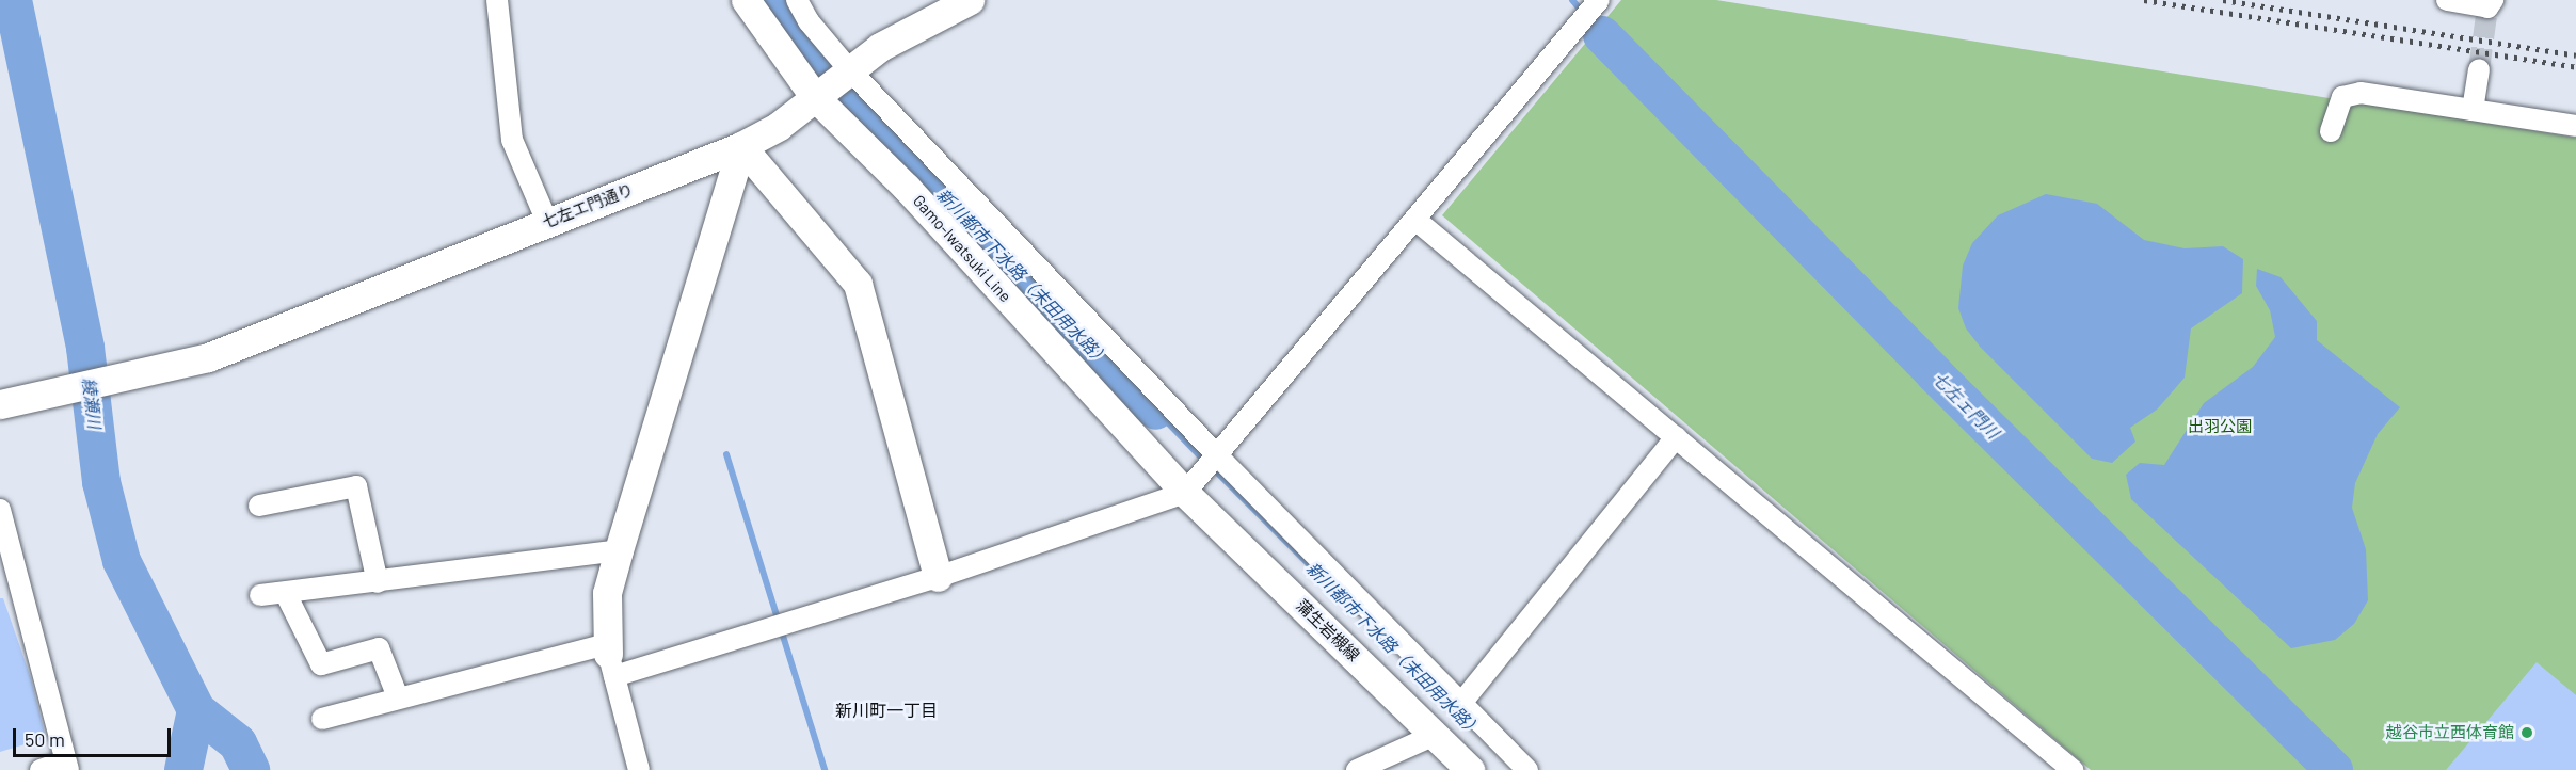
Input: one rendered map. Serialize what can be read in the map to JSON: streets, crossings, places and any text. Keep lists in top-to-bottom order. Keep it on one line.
{"streets":{"street":["七左エ門通り","Gamo-Iwatsuki Line","蒲生岩槻線"]},"crossings":[["七左エ門通り","Gamo-Iwatsuki Line"],["Gamo-Iwatsuki Line","蒲生岩槻線"]],"districts":["新川町一丁目"],"water":["新川都市下水路（末田用水路）","綾瀬川","七左ェ門川"],"parks":["出羽公園"],"places":["越谷市立西体育館"],"scale_bar":"50 m"}
